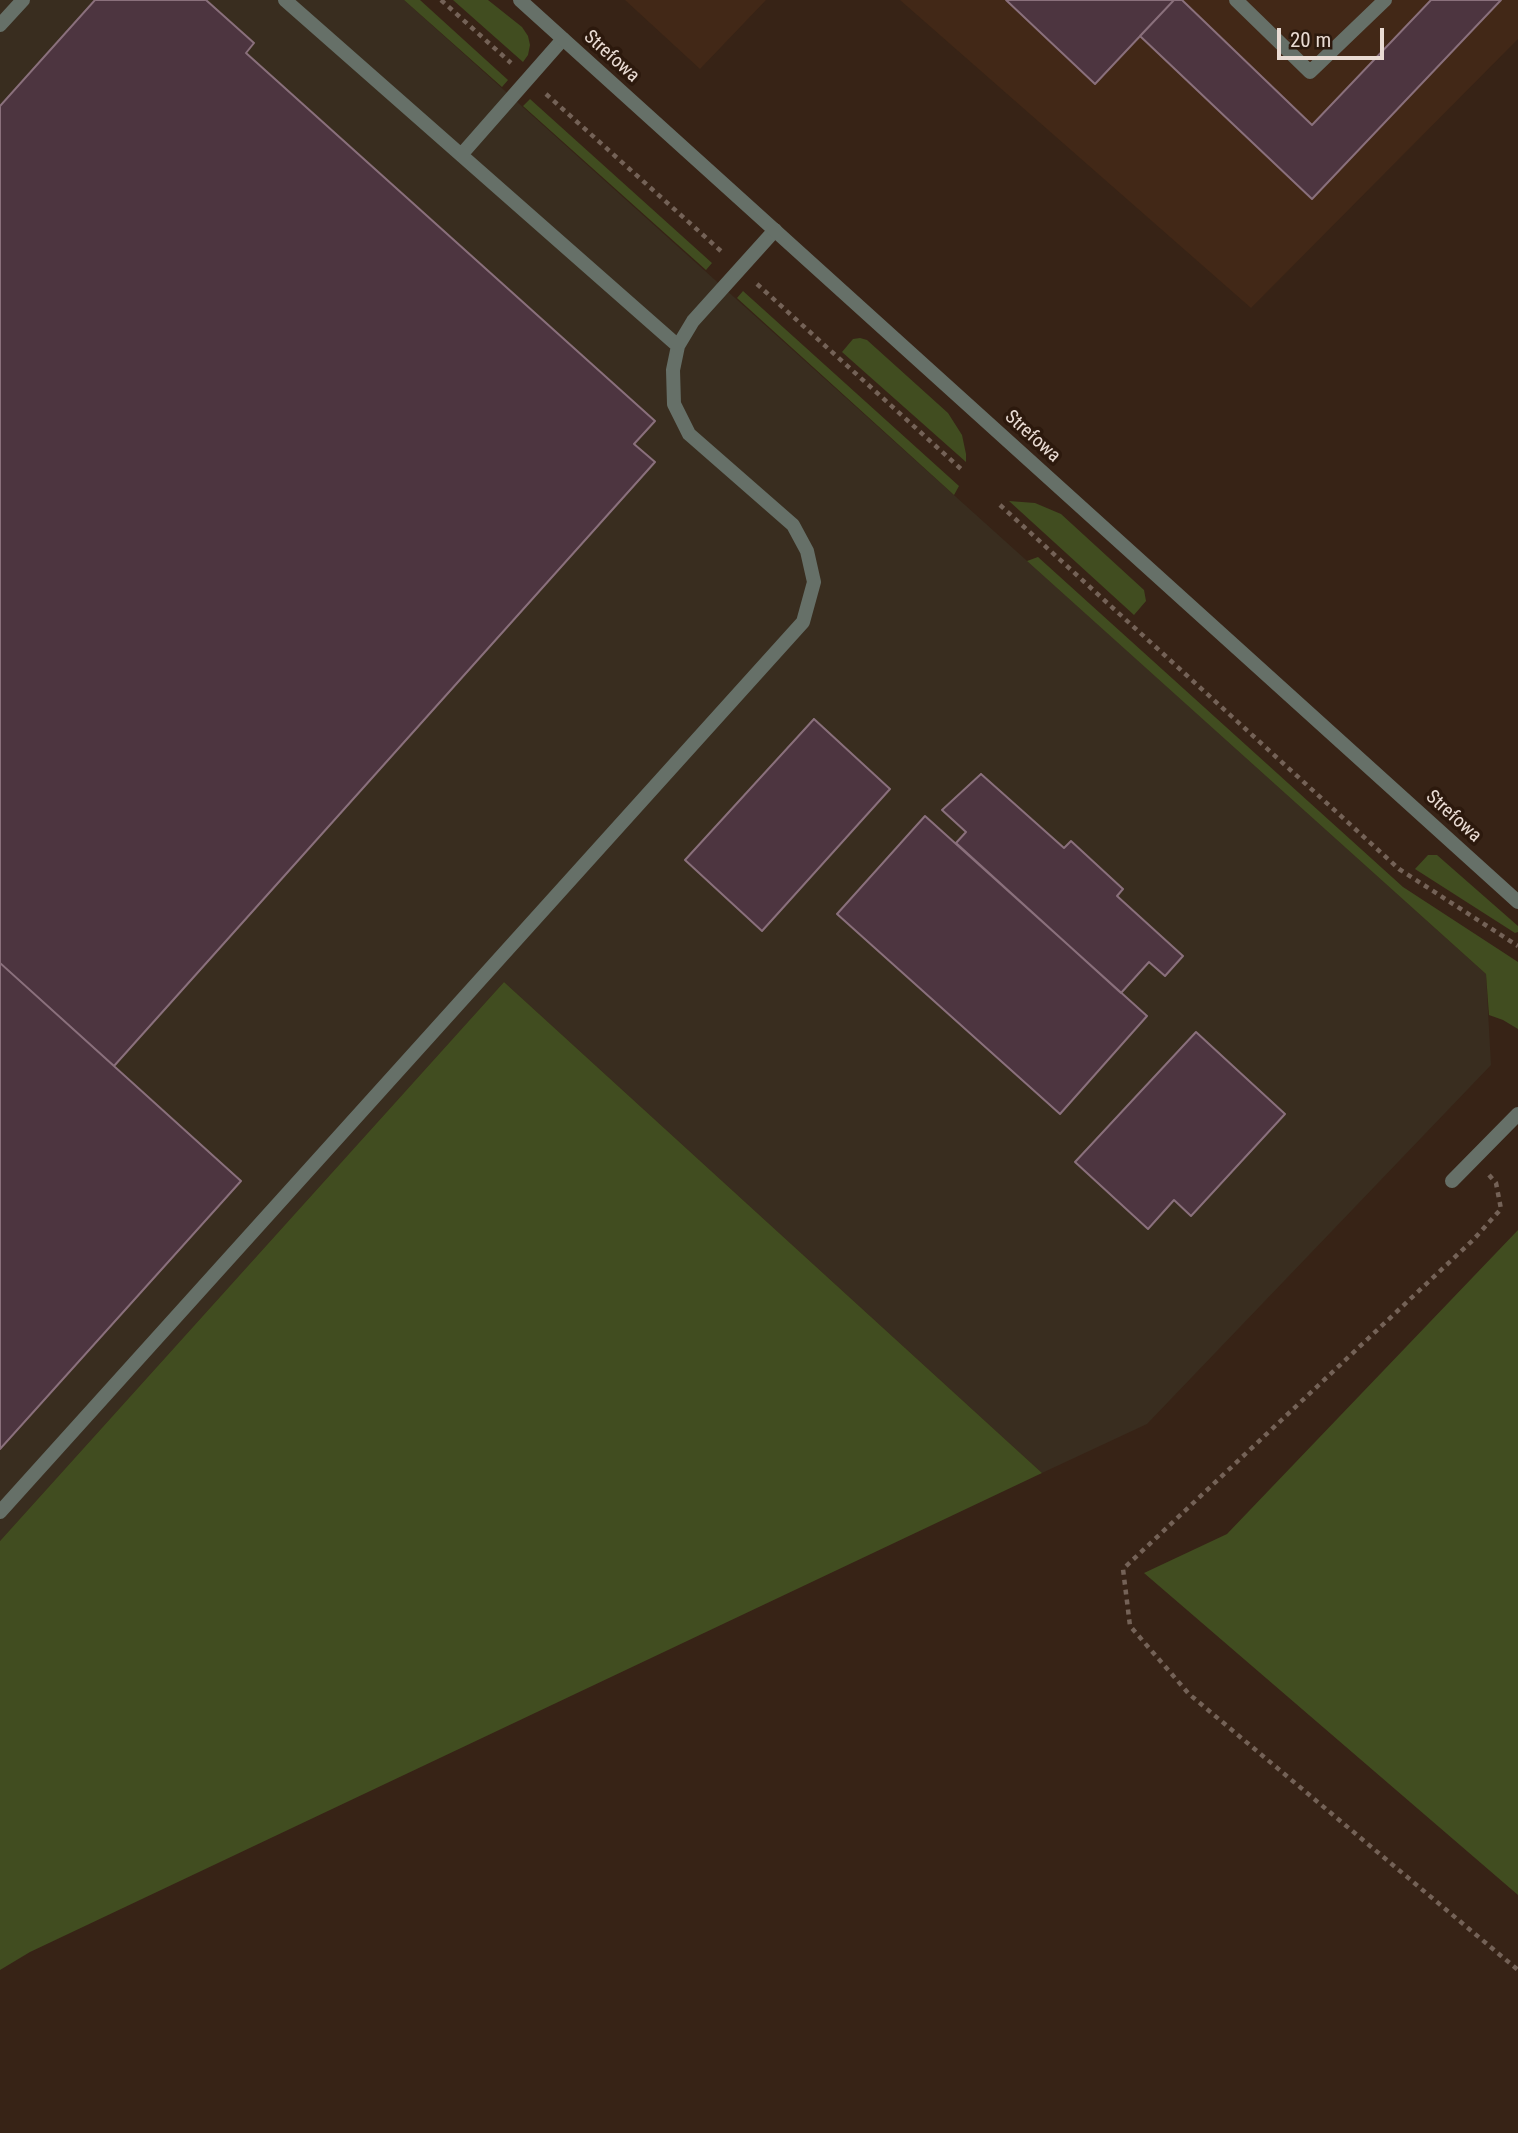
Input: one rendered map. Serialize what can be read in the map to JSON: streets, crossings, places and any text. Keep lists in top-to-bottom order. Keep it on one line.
{"streets":{"street":["Strefowa"]},"scale_bar":"20 m"}
